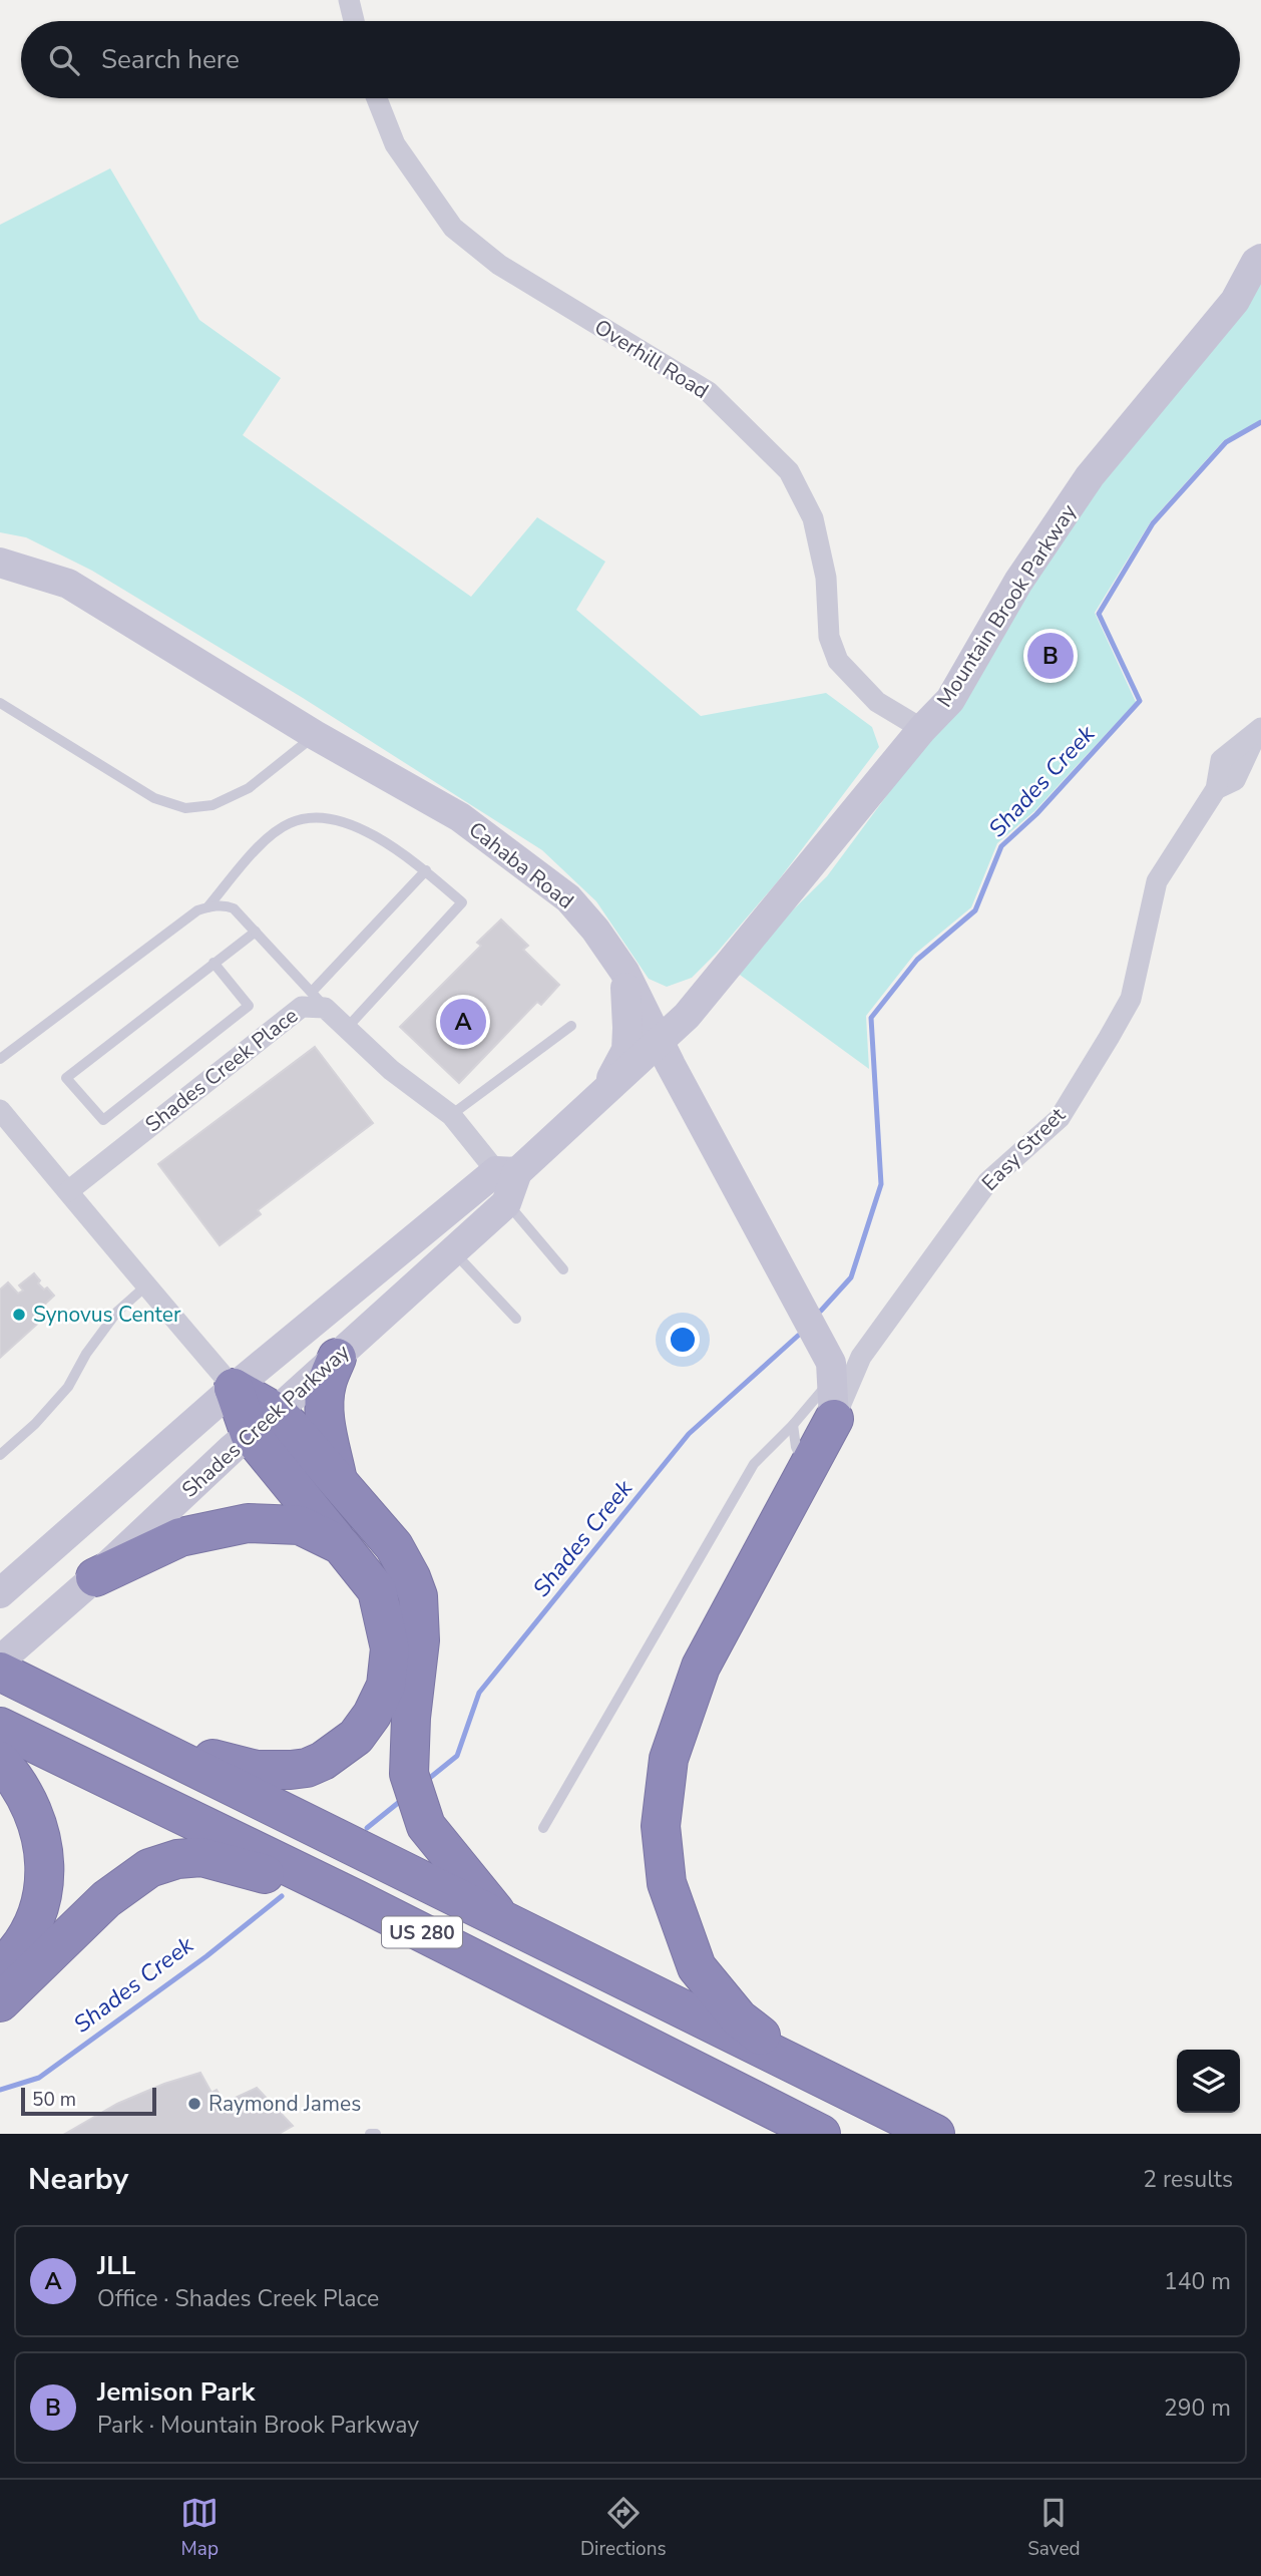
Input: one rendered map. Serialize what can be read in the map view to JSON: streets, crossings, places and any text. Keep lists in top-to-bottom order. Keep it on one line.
{"streets":{"highway":["US 280"],"main road":["Mountain Brook Parkway","Cahaba Road","Shades Creek Parkway"],"street":["Overhill Road","Shades Creek Place","Easy Street"]},"crossings":[["Overhill Road","Mountain Brook Parkway"],["Mountain Brook Parkway","Cahaba Road"],["Mountain Brook Parkway","Shades Creek Parkway"],["Cahaba Road","Easy Street"],["Cahaba Road","Shades Creek Parkway"],["Shades Creek Place","Shades Creek Parkway"]],"water":["Shades Creek"],"places":["Synovus Center","Raymond James"],"scale_bar":"50 m","page":{"search":"Search here","pins":["B","A"],"scale":"50 m","heading":["Nearby","2 results"],"list":[{"mark":"A","name":"JLL","note":"Office · Shades Creek Place","value":"140 m"},{"mark":"B","name":"Jemison Park","note":"Park · Mountain Brook Parkway","value":"290 m"}],"nav":["Map","Directions","Saved"]}}
